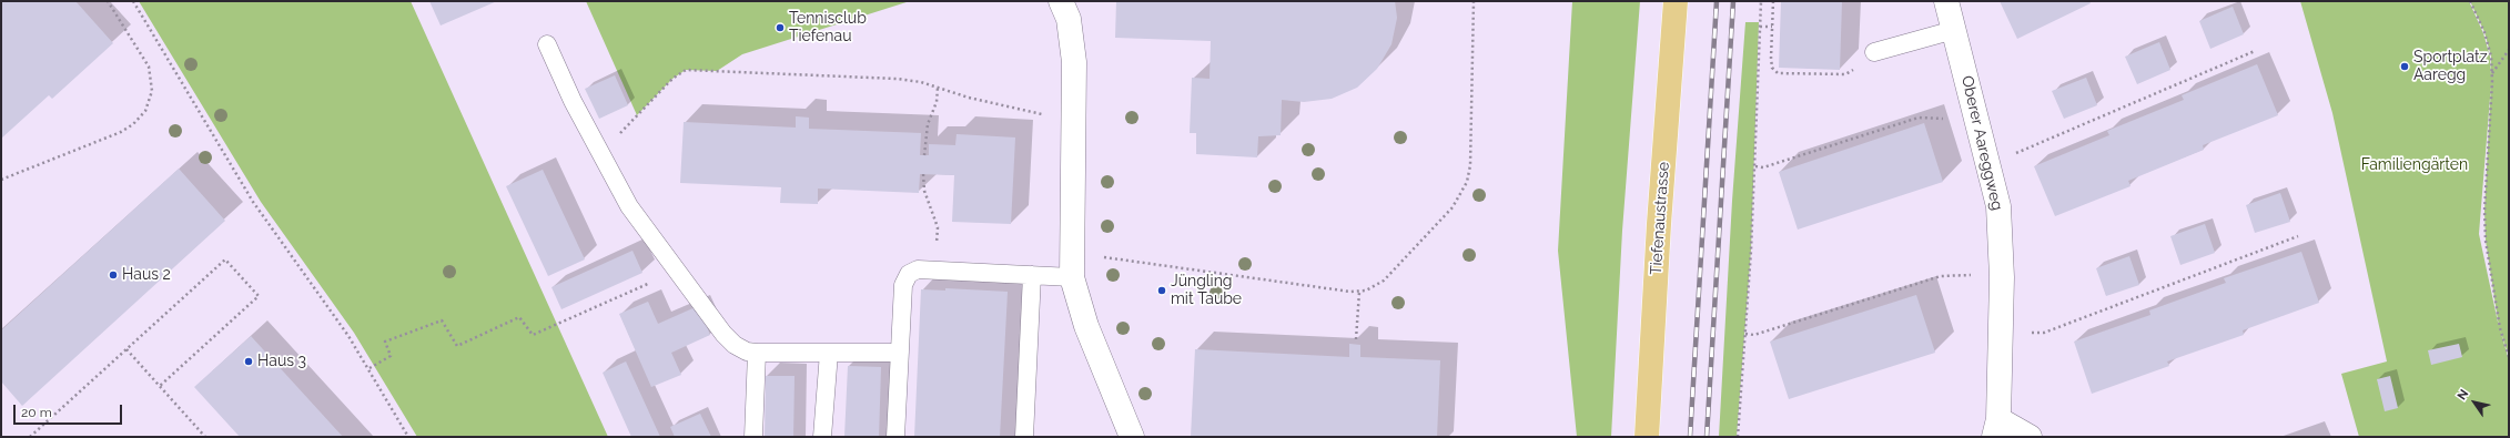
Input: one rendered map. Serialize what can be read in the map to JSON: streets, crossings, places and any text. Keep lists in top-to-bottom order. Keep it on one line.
{"streets":{"main road":["Tiefenaustrasse"],"street":["Oberer Aareggweg"]},"parks":["Familiengärten"],"places":["Tennisclub Tiefenau","Sportplatz Aaregg","Haus 2","Jüngling mit Taube","Haus 3"],"scale_bar":"20 m","north":"top left"}
